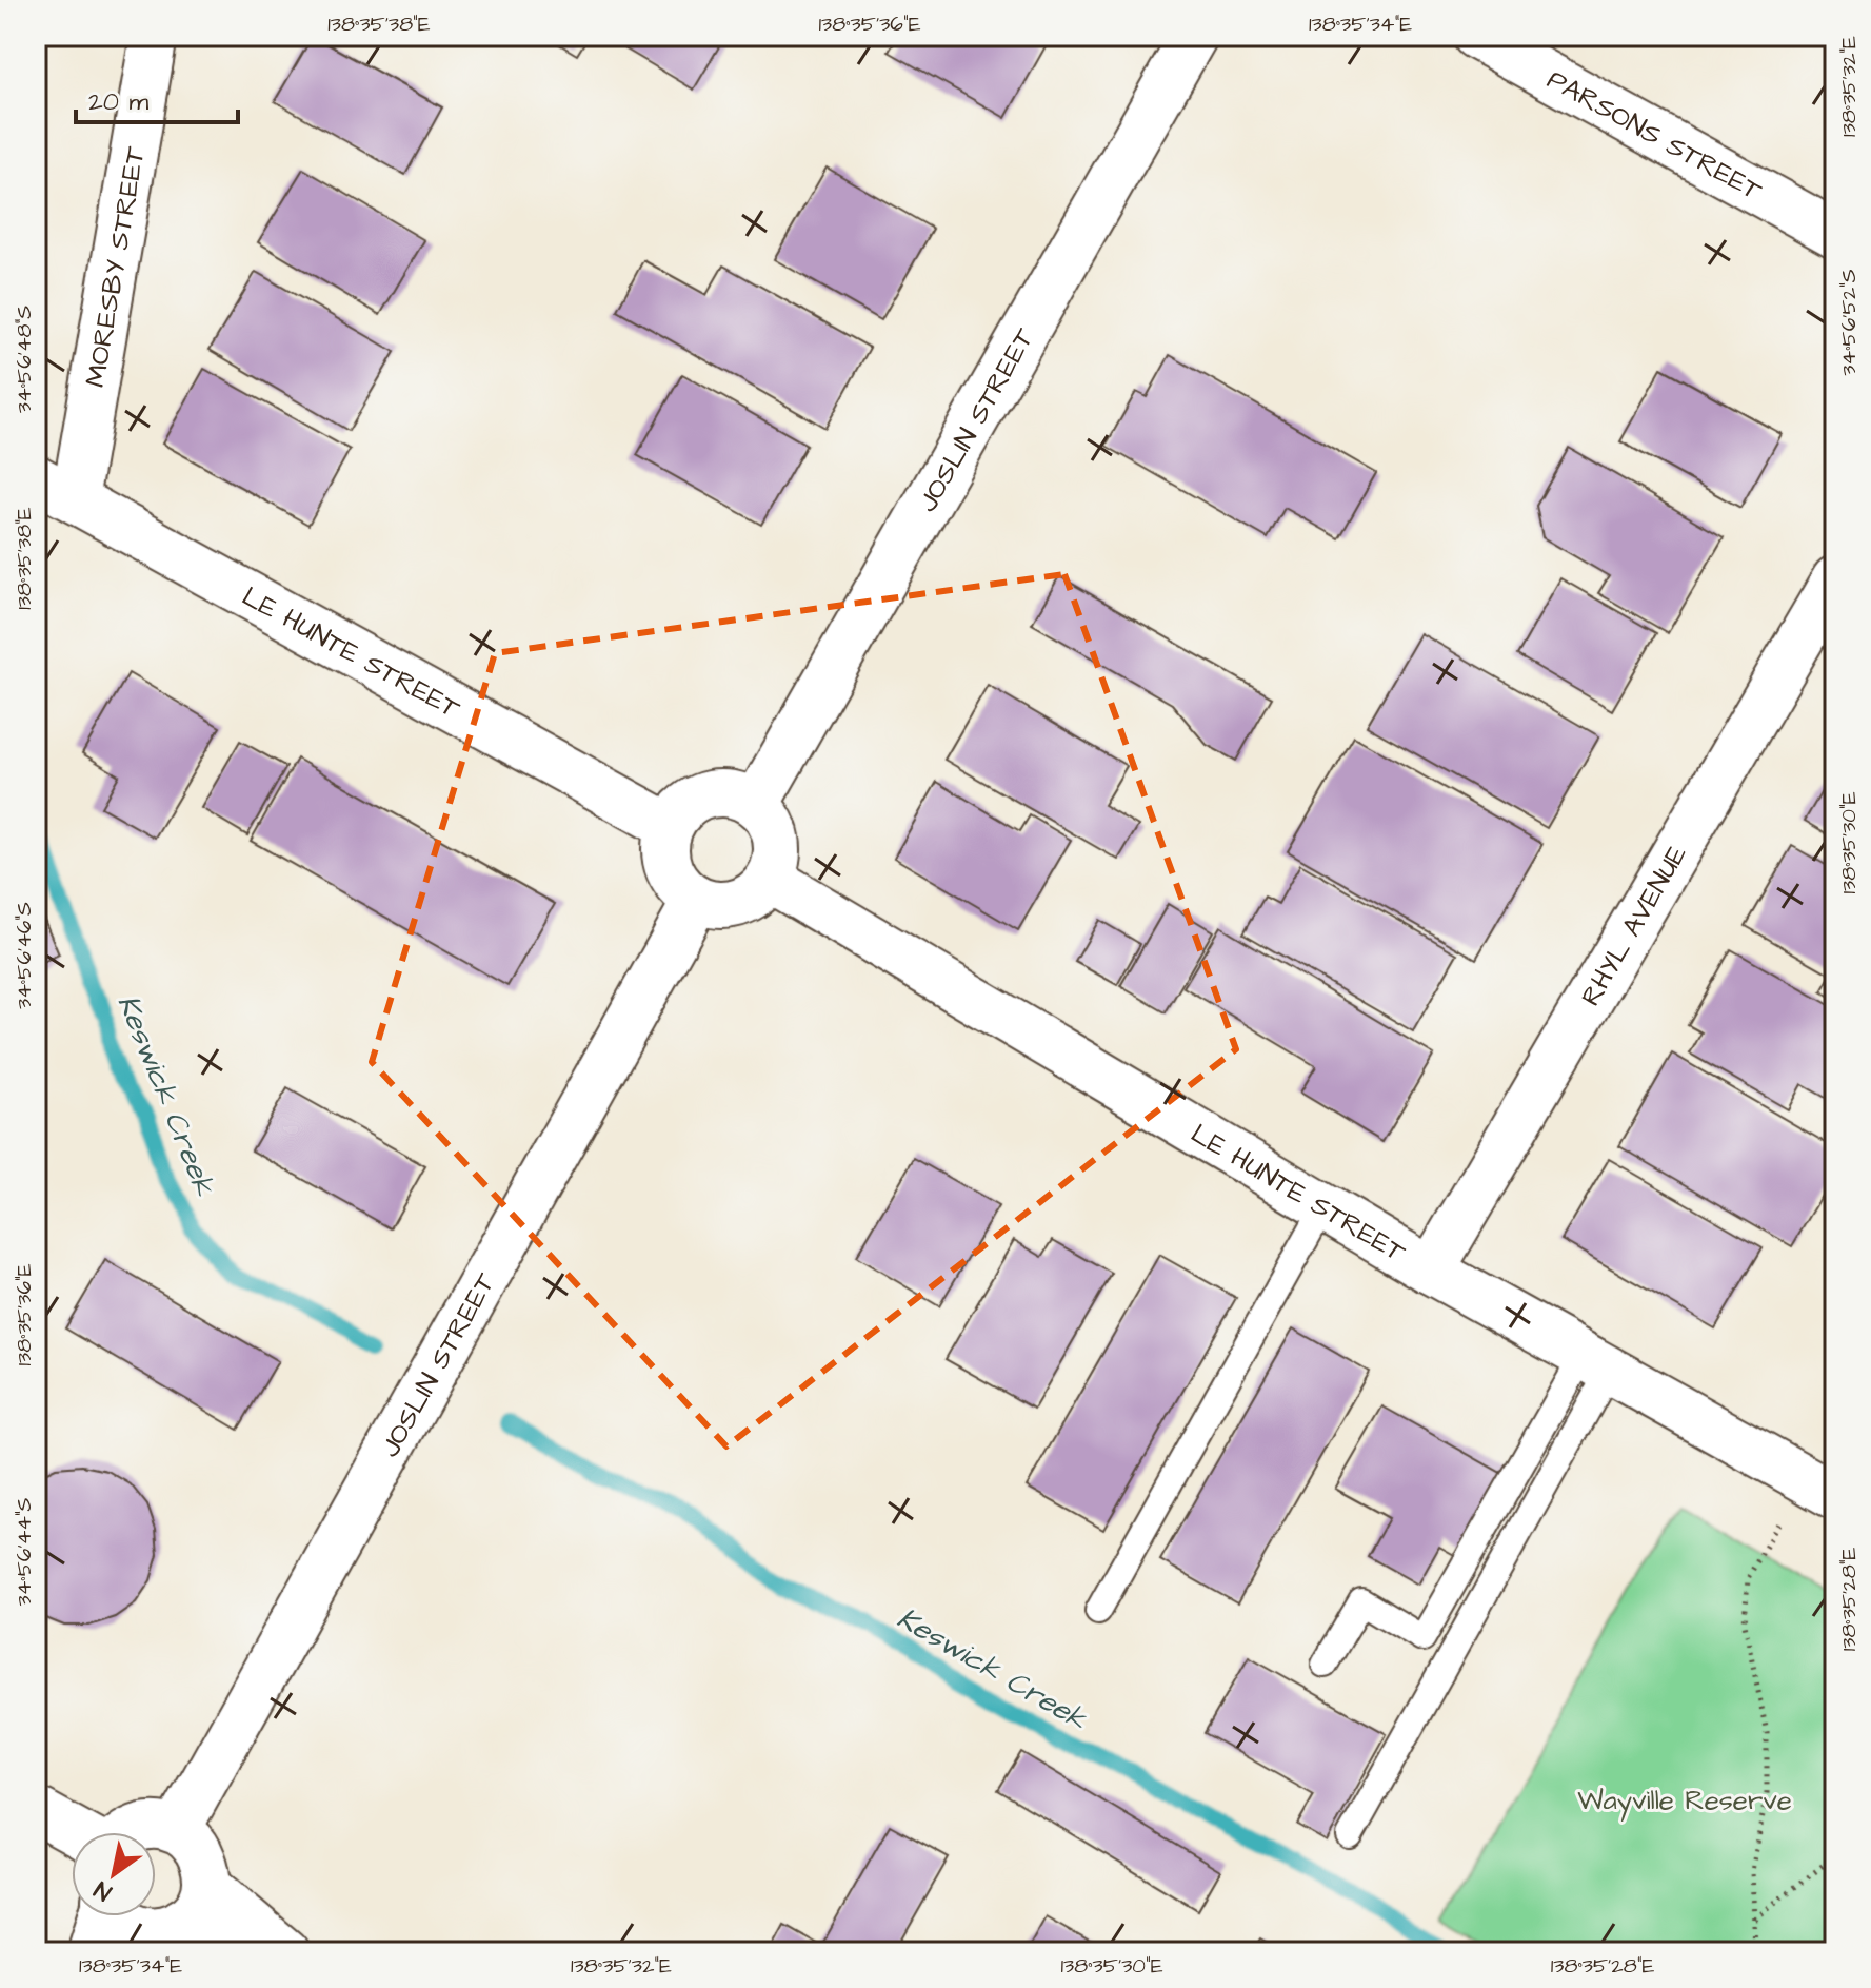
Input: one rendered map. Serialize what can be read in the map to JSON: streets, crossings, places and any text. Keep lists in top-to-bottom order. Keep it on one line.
{"streets":{"street":["PARSONS STREET","MORESBY STREET","JOSLIN STREET","LE HUNTE STREET","RHYL AVENUE"]},"crossings":[["MORESBY STREET","LE HUNTE STREET"],["JOSLIN STREET","LE HUNTE STREET"],["LE HUNTE STREET","RHYL AVENUE"]],"water":["Keswick Creek"],"parks":["Wayville Reserve"],"scale_bar":"20 m","north":"bottom left","coordinates":["138°35'38\"E","138°35'36\"E","138°35'34\"E","138°35'32\"E","34°56'52\"S","34°56'48\"S","138°35'30\"E","34°56'46\"S","34°56'44\"S","138°35'28\"E"]}
